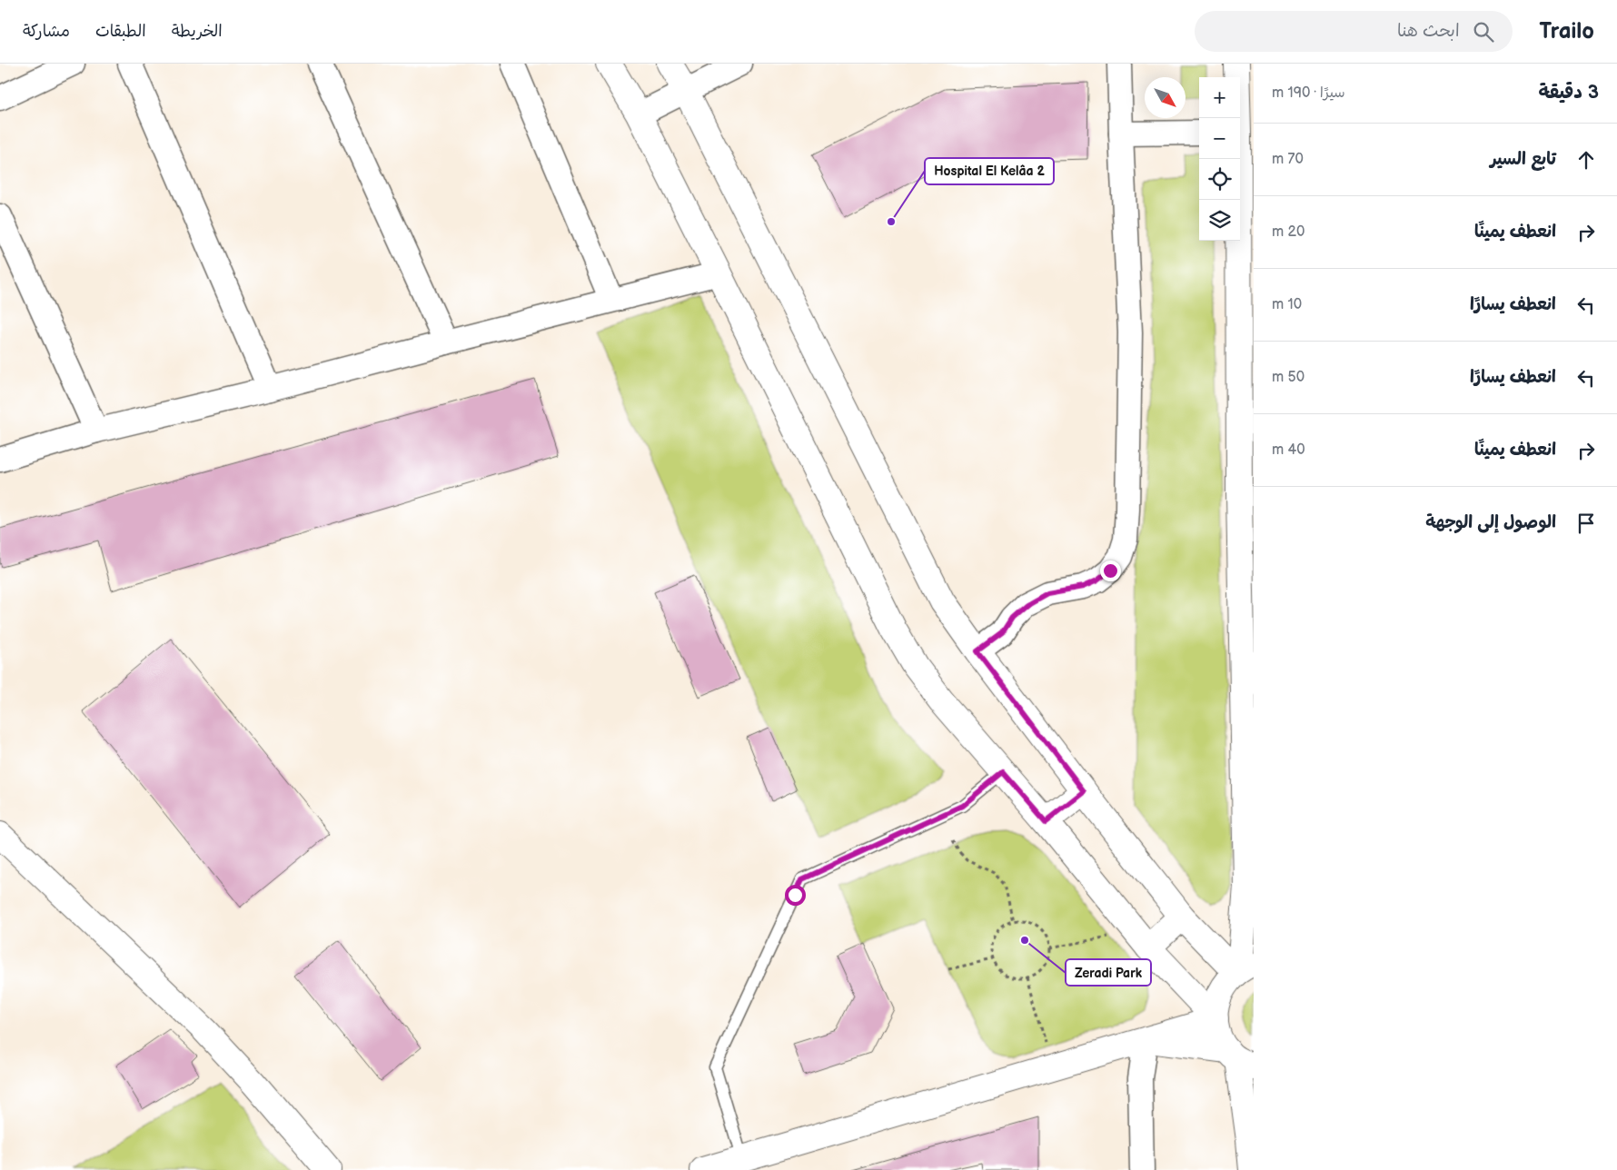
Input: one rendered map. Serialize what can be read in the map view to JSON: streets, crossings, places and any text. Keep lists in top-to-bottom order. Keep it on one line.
{"places":["Hospital El Kelâa 2","Zeradi Park"],"north":"bottom right","page":{"header":"Trailo","search":"ابحث هنا","nav":["الخريطة","الطبقات","مشاركة"],"heading":["3 دقيقة","سيرًا · 190 m"],"map_buttons":["+","−"],"list":[["تابع السير","70 m"],["انعطف يمينًا","20 m"],["انعطف يسارًا","10 m"],["انعطف يسارًا","50 m"],["انعطف يمينًا","40 m"],"الوصول إلى الوجهة"]}}
